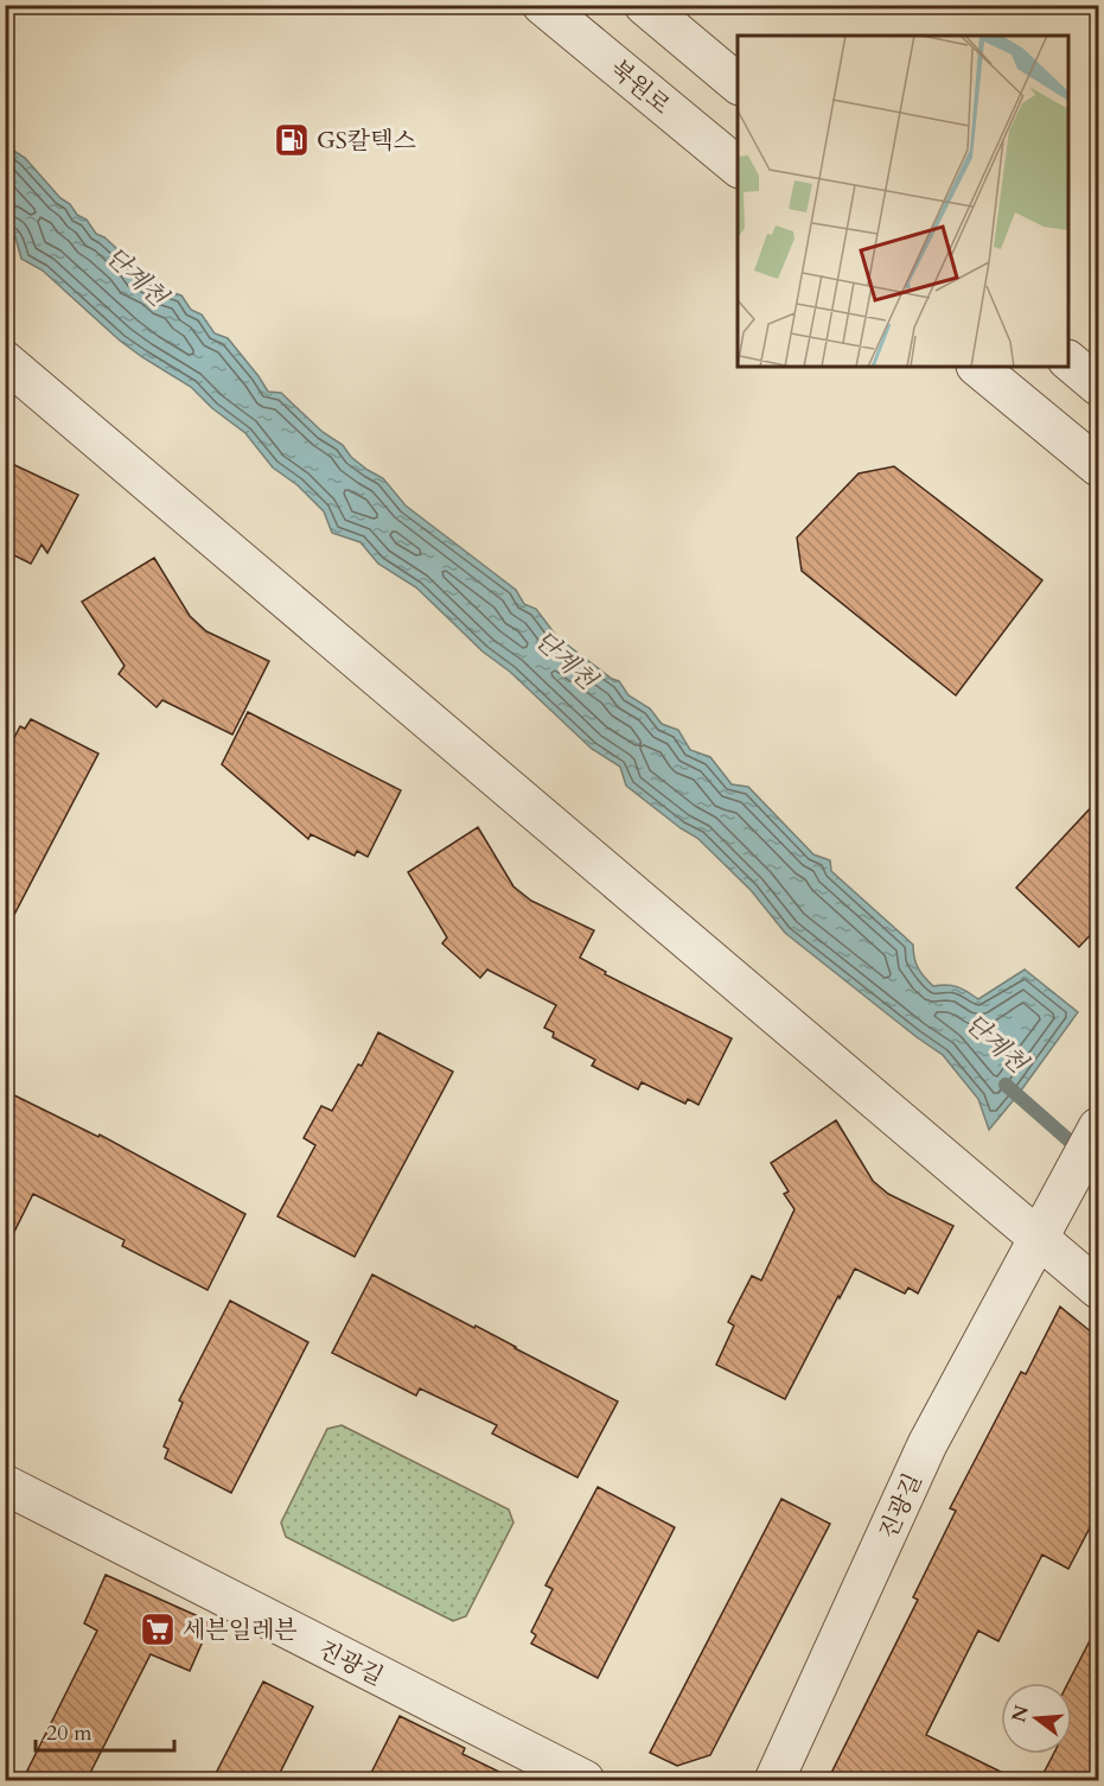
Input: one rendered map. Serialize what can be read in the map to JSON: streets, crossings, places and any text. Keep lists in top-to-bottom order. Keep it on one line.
{"streets":{"street":["북원로","진광길"]},"water":["단계천"],"places":{"fuel station":["GS칼텍스"],"supermarket":["세븐일레븐"]},"scale_bar":"20 m","north":"left"}
